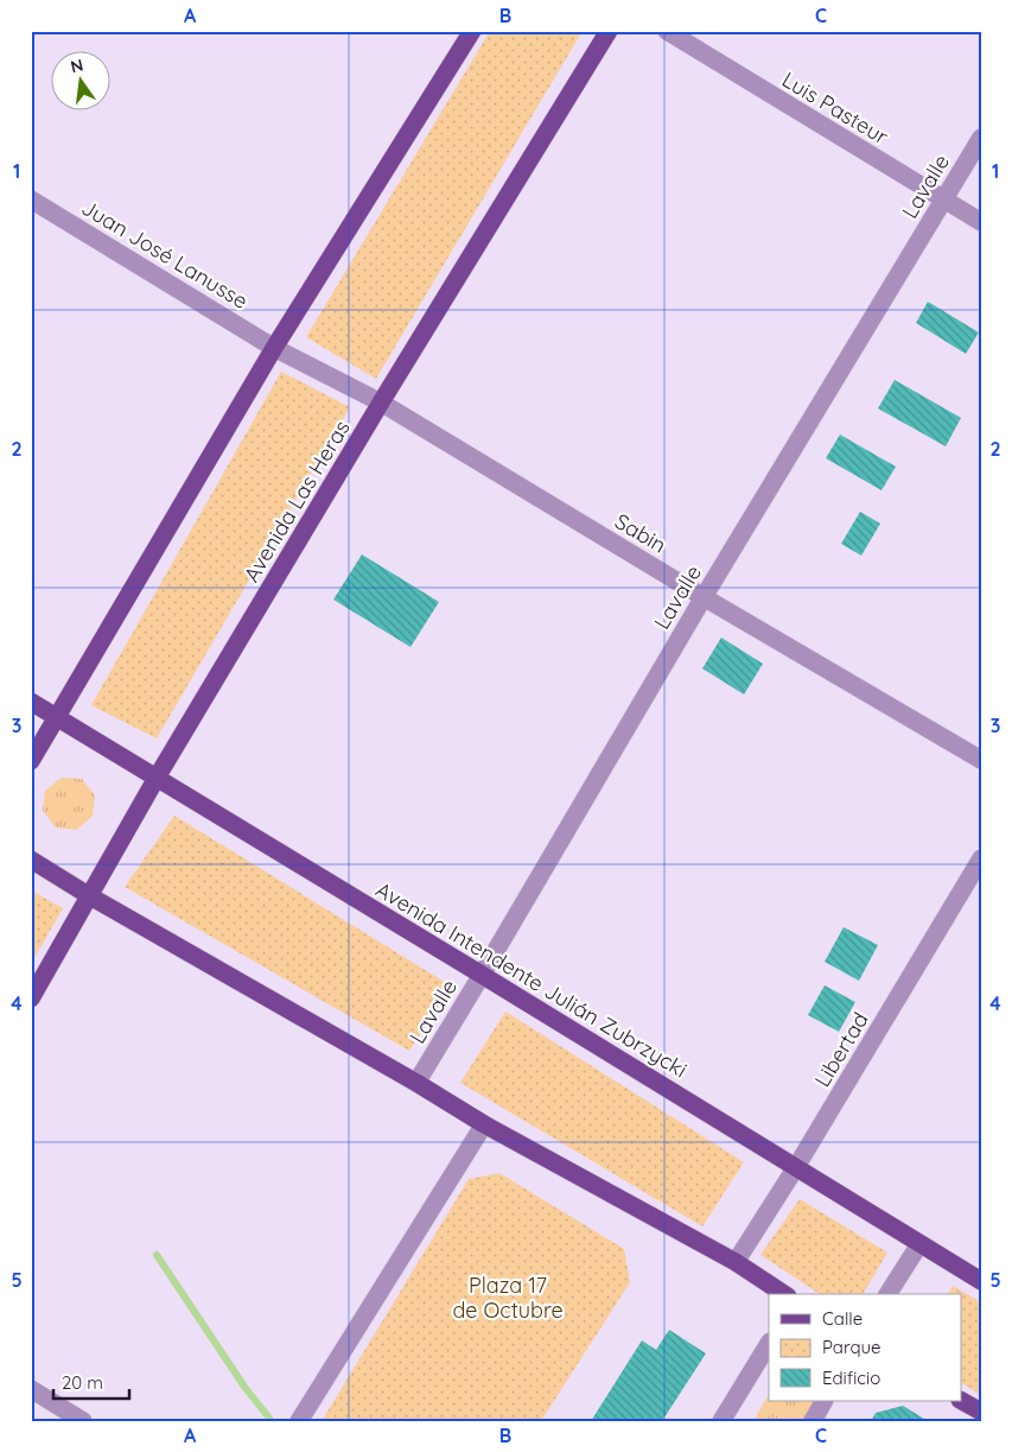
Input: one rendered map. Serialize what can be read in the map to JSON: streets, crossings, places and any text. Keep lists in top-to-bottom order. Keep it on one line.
{"streets":{"main road":["Avenida Las Heras","Avenida Intendente Julián Zubrzycki"],"street":["Luis Pasteur","Lavalle","Juan José Lanusse","Sabin","Libertad"]},"crossings":[["Luis Pasteur","Lavalle"],["Lavalle","Sabin"],["Lavalle","Avenida Intendente Julián Zubrzycki"],["Juan José Lanusse","Sabin"],["Avenida Las Heras","Sabin"],["Avenida Las Heras","Avenida Intendente Julián Zubrzycki"],["Avenida Intendente Julián Zubrzycki","Libertad"]],"parks":["Plaza 17 de Octubre"],"legend":["Calle","Parque","Edificio"],"scale_bar":"20 m","north":"top","grid":{"columns":["A","B","C"],"rows":["1","2","3","4","5"]}}
